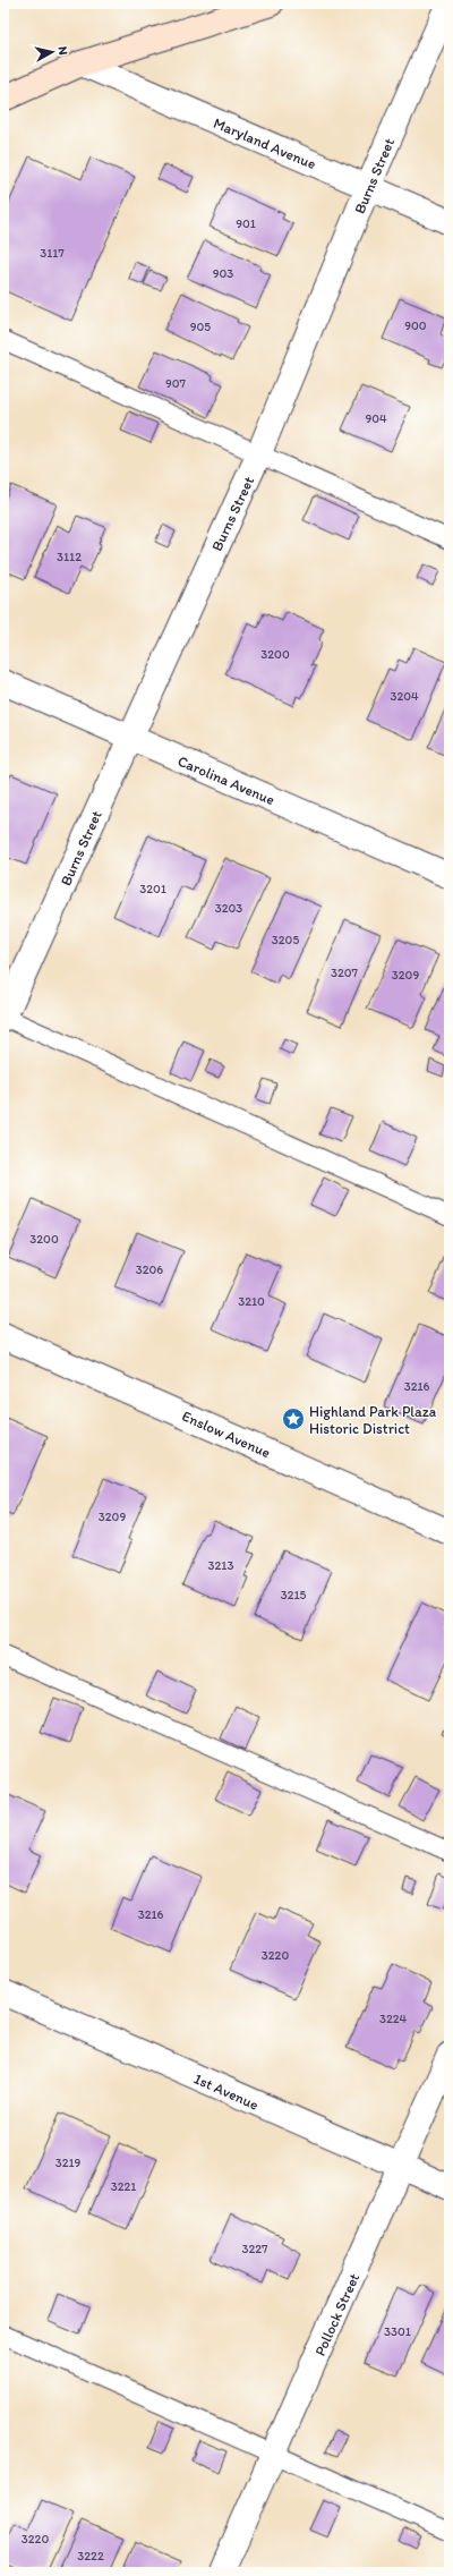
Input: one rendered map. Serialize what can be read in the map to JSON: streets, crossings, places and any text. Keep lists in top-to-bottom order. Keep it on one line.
{"streets":{"street":["Maryland Avenue","Burns Street","Carolina Avenue","Enslow Avenue","1st Avenue","Pollock Street"]},"crossings":[["Maryland Avenue","Burns Street"],["Burns Street","Carolina Avenue"],["1st Avenue","Pollock Street"]],"places":{"place":["Highland Park Plaza Historic District"]},"house_numbers":["901","3117","903","900","905","907","904","3112","3200","3204","3201","3203","3205","3207","3209","3200","3206","3210","3216","3209","3213","3215","3216","3220","3224","3219","3221","3227","3301","3220","3222"],"north":"right"}
